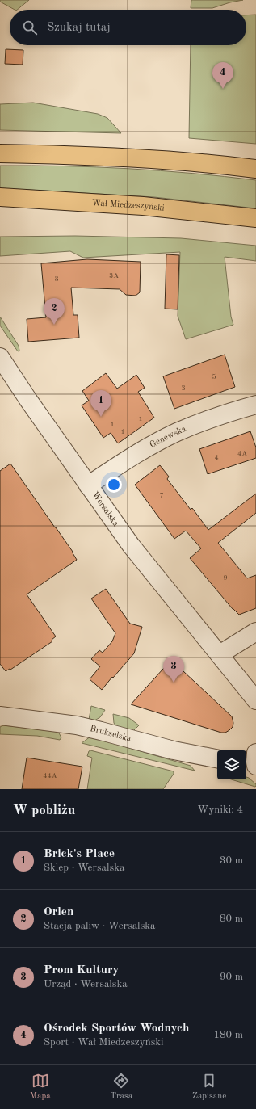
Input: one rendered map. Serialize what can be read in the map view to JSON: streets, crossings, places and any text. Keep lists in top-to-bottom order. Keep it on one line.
{"streets":{"main road":["Wał Miedzeszyński"],"street":["Genewska","Wersalska","Brukselska"]},"crossings":[["Genewska","Wersalska"]],"house_numbers":["3A","3","5","3","1","1","1","4A","4","7","9","44A"],"page":{"search":"Szukaj tutaj","pins":["4","2","1","3"],"heading":["W pobliżu","Wyniki: 4"],"list":[{"mark":"1","name":"Brick's Place","note":"Sklep · Wersalska","value":"30 m"},{"mark":"2","name":"Orlen","note":"Stacja paliw · Wersalska","value":"80 m"},{"mark":"3","name":"Prom Kultury","note":"Urząd · Wersalska","value":"90 m"},{"mark":"4","name":"Ośrodek Sportów Wodnych","note":"Sport · Wał Miedzeszyński","value":"180 m"}],"nav":["Mapa","Trasa","Zapisane"]}}
